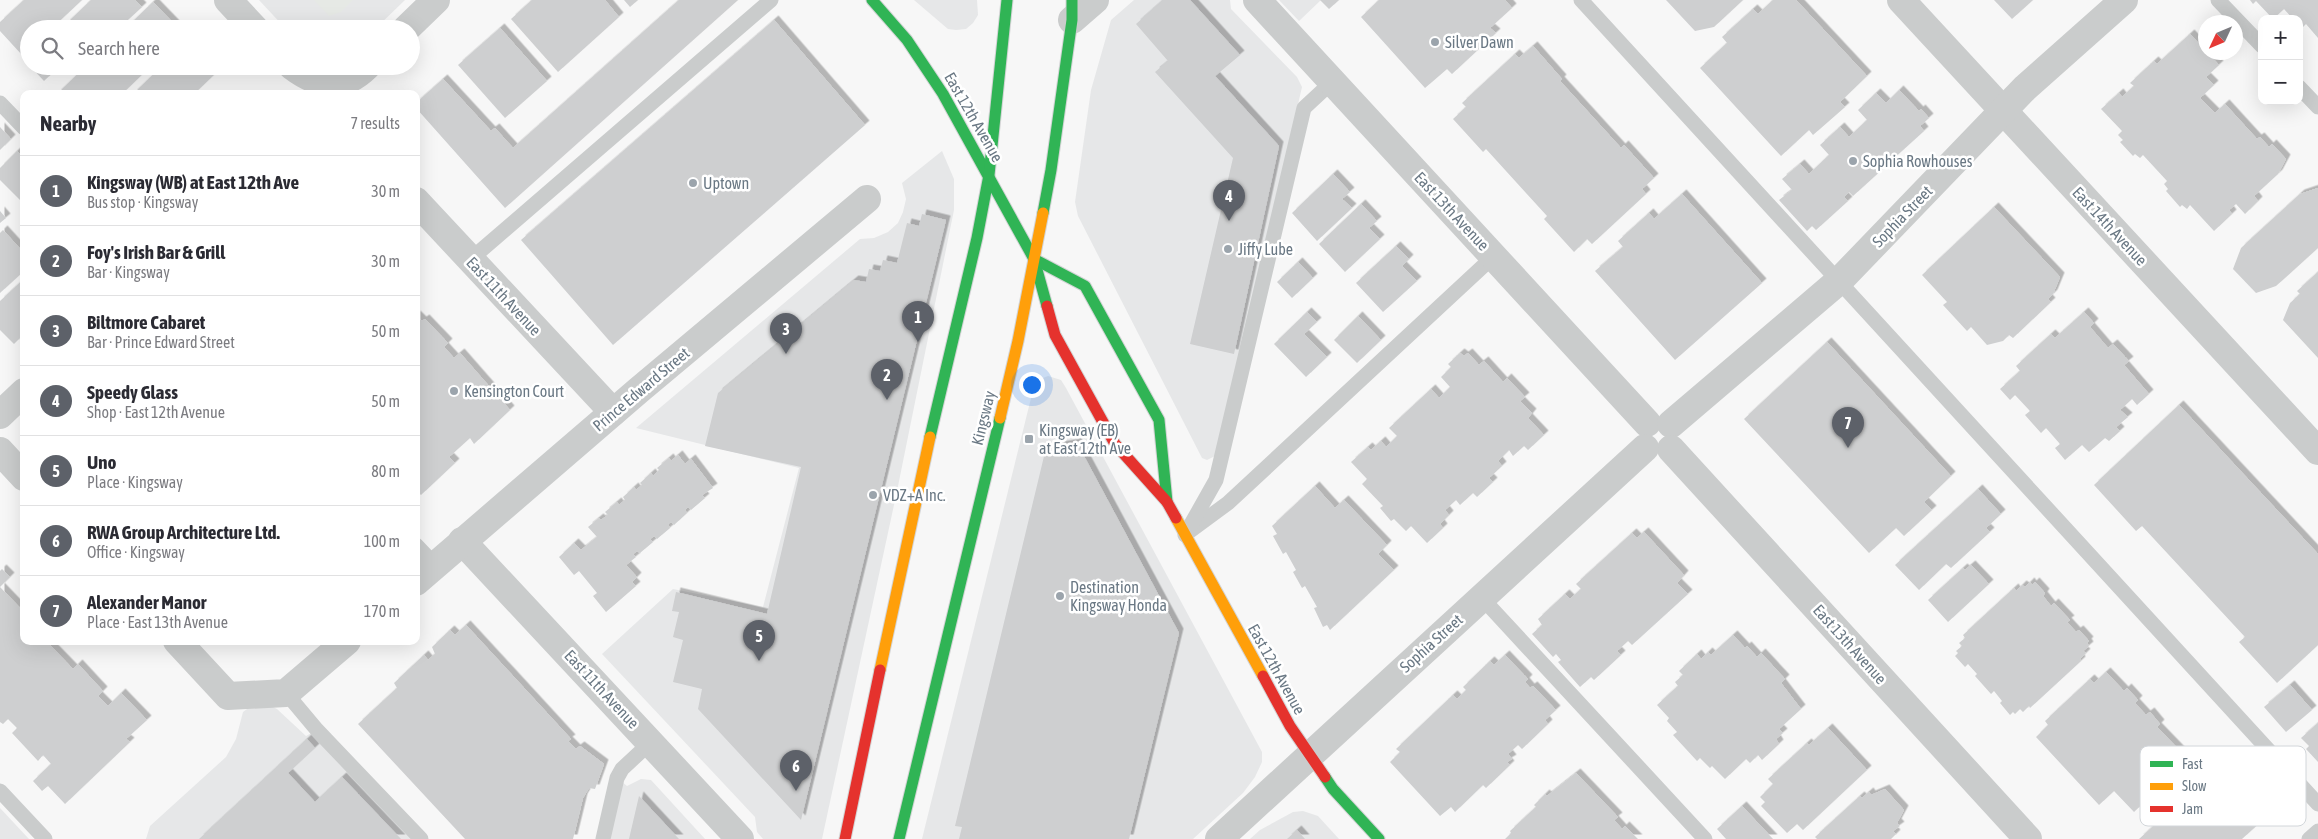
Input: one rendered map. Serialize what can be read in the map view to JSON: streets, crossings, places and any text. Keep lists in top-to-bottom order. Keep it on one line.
{"streets":{"main road":["East 12th Avenue","Kingsway"],"street":["East 13th Avenue","Sophia Street","East 14th Avenue","East 11th Avenue","Prince Edward Street"]},"crossings":[["East 12th Avenue","Sophia Street"],["East 12th Avenue","Kingsway"],["East 13th Avenue","Sophia Street"],["Sophia Street","East 14th Avenue"],["East 11th Avenue","Prince Edward Street"]],"places":{"other":["Silver Dawn","Sophia Rowhouses","Uptown","Jiffy Lube","Kensington Court","VDZ+A Inc.","Destination Kingsway Honda"],"transit":["Kingsway (EB) at East 12th Ave"]},"legend":["Fast","Slow","Jam"],"north":"bottom left","page":{"map_buttons":["+","−"],"search":"Search here","heading":["Nearby","7 results"],"list":[{"mark":"1","name":"Kingsway (WB) at East 12th Ave","note":"Bus stop · Kingsway","value":"30 m"},{"mark":"2","name":"Foy's Irish Bar & Grill","note":"Bar · Kingsway","value":"30 m"},{"mark":"3","name":"Biltmore Cabaret","note":"Bar · Prince Edward Street","value":"50 m"},{"mark":"4","name":"Speedy Glass","note":"Shop · East 12th Avenue","value":"50 m"},{"mark":"5","name":"Uno","note":"Place · Kingsway","value":"80 m"},{"mark":"6","name":"RWA Group Architecture Ltd.","note":"Office · Kingsway","value":"100 m"},{"mark":"7","name":"Alexander Manor","note":"Place · East 13th Avenue","value":"170 m"}],"pins":["4","1","3","2","7","5","6"]}}
